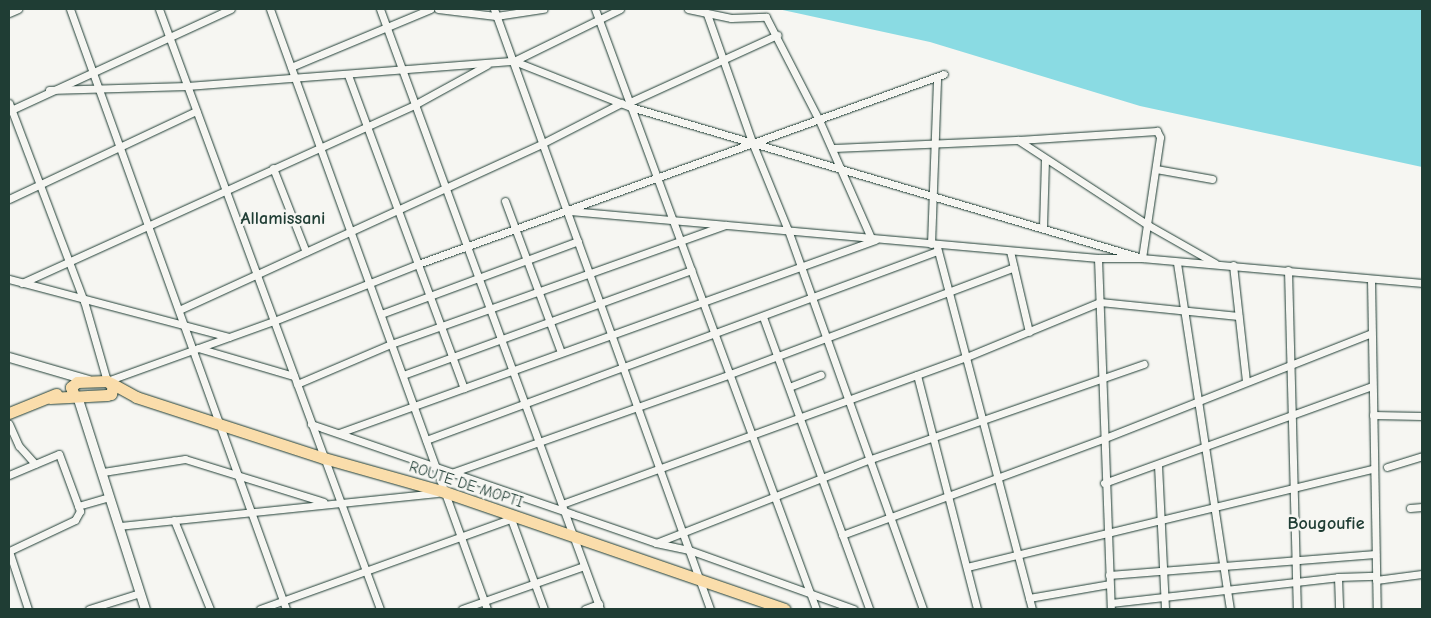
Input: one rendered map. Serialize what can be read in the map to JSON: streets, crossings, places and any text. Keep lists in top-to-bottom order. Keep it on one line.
{"streets":{"highway":["ROUTE DE MOPTI"]},"districts":["Allamissani","Bougoufie"]}
